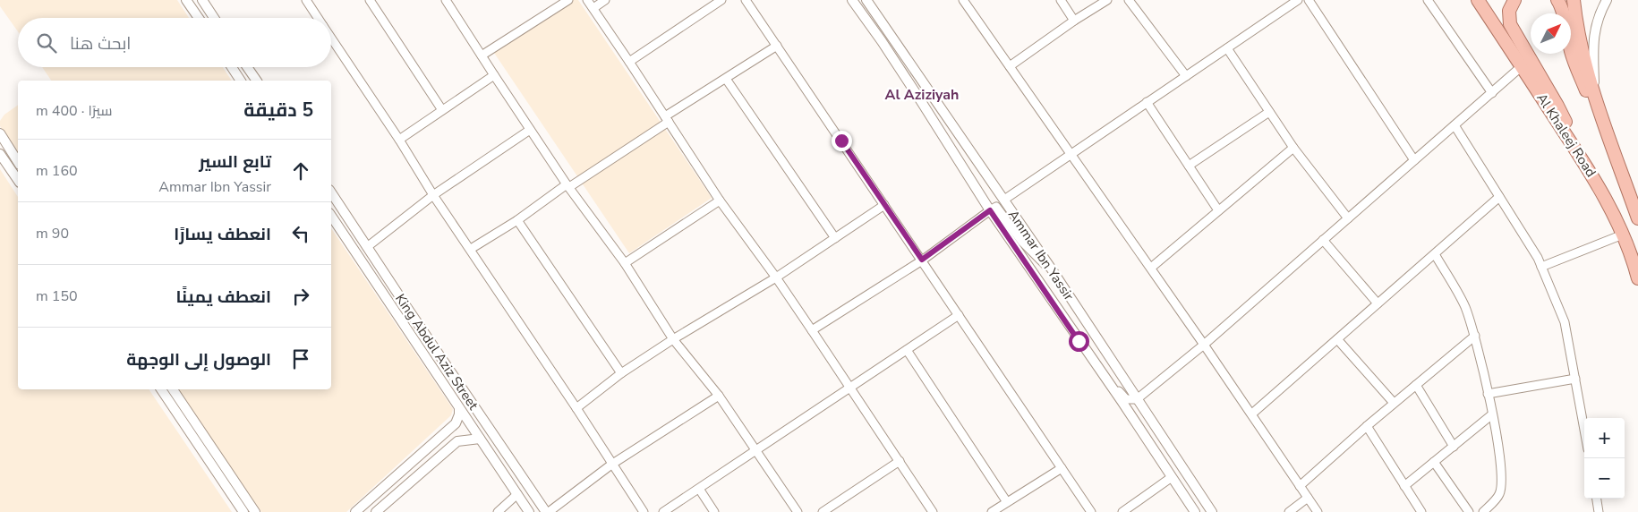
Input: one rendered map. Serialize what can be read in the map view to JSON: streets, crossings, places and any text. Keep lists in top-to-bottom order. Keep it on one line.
{"streets":{"main road":["Al Khaleej Road"],"street":["Ammar Ibn Yassir","King Abdul Aziz Street"]},"districts":["Al Aziziyah"],"north":"top right","page":{"search":"ابحث هنا","heading":["5 دقيقة","سيرًا · 400 m"],"list":[["تابع السير","Ammar Ibn Yassir","160 m"],["انعطف يسارًا","90 m"],["انعطف يمينًا","150 m"],"الوصول إلى الوجهة"],"map_buttons":["+","−"]}}
